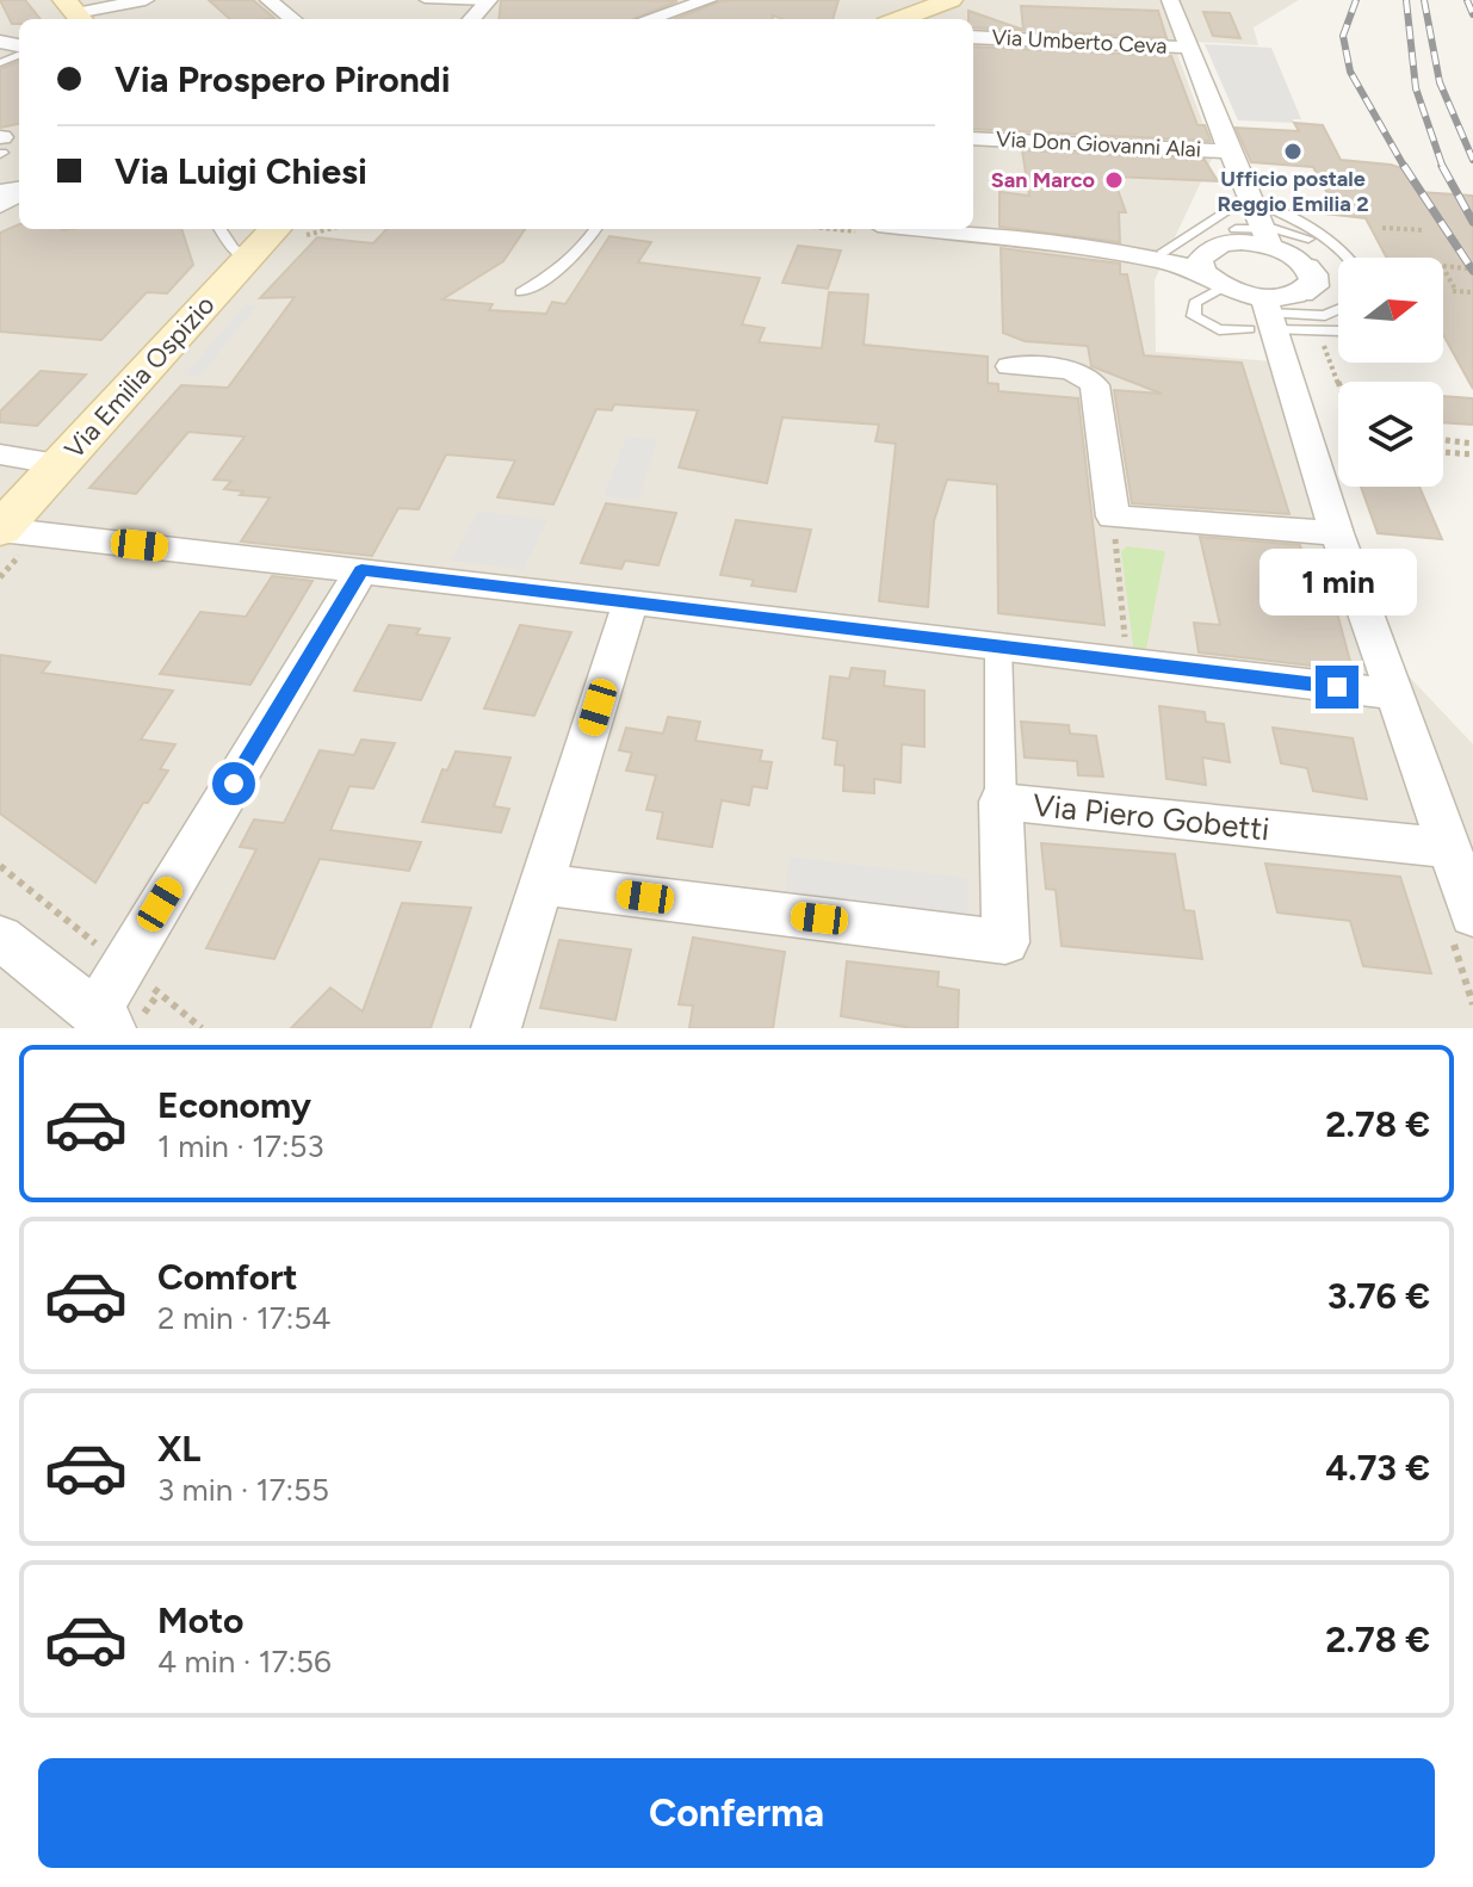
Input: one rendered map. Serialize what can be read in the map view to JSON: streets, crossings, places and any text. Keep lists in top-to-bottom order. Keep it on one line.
{"streets":{"main road":["Via Emilia Ospizio"],"street":["Via Umberto Ceva","Via Don Giovanni Alai","Via Piero Gobetti"]},"places":["Ufficio postale Reggio Emilia 2","San Marco"],"north":"right","page":{"banner":["Via Prospero Pirondi","Via Luigi Chiesi"],"bubble":"1 min","list":[{"name":"Economy","note":"1 min · 17:53","value":"2.78 €"},{"name":"Comfort","note":"2 min · 17:54","value":"3.76 €"},{"name":"XL","note":"3 min · 17:55","value":"4.73 €"},{"name":"Moto","note":"4 min · 17:56","value":"2.78 €"}],"buttons":"Conferma"}}
